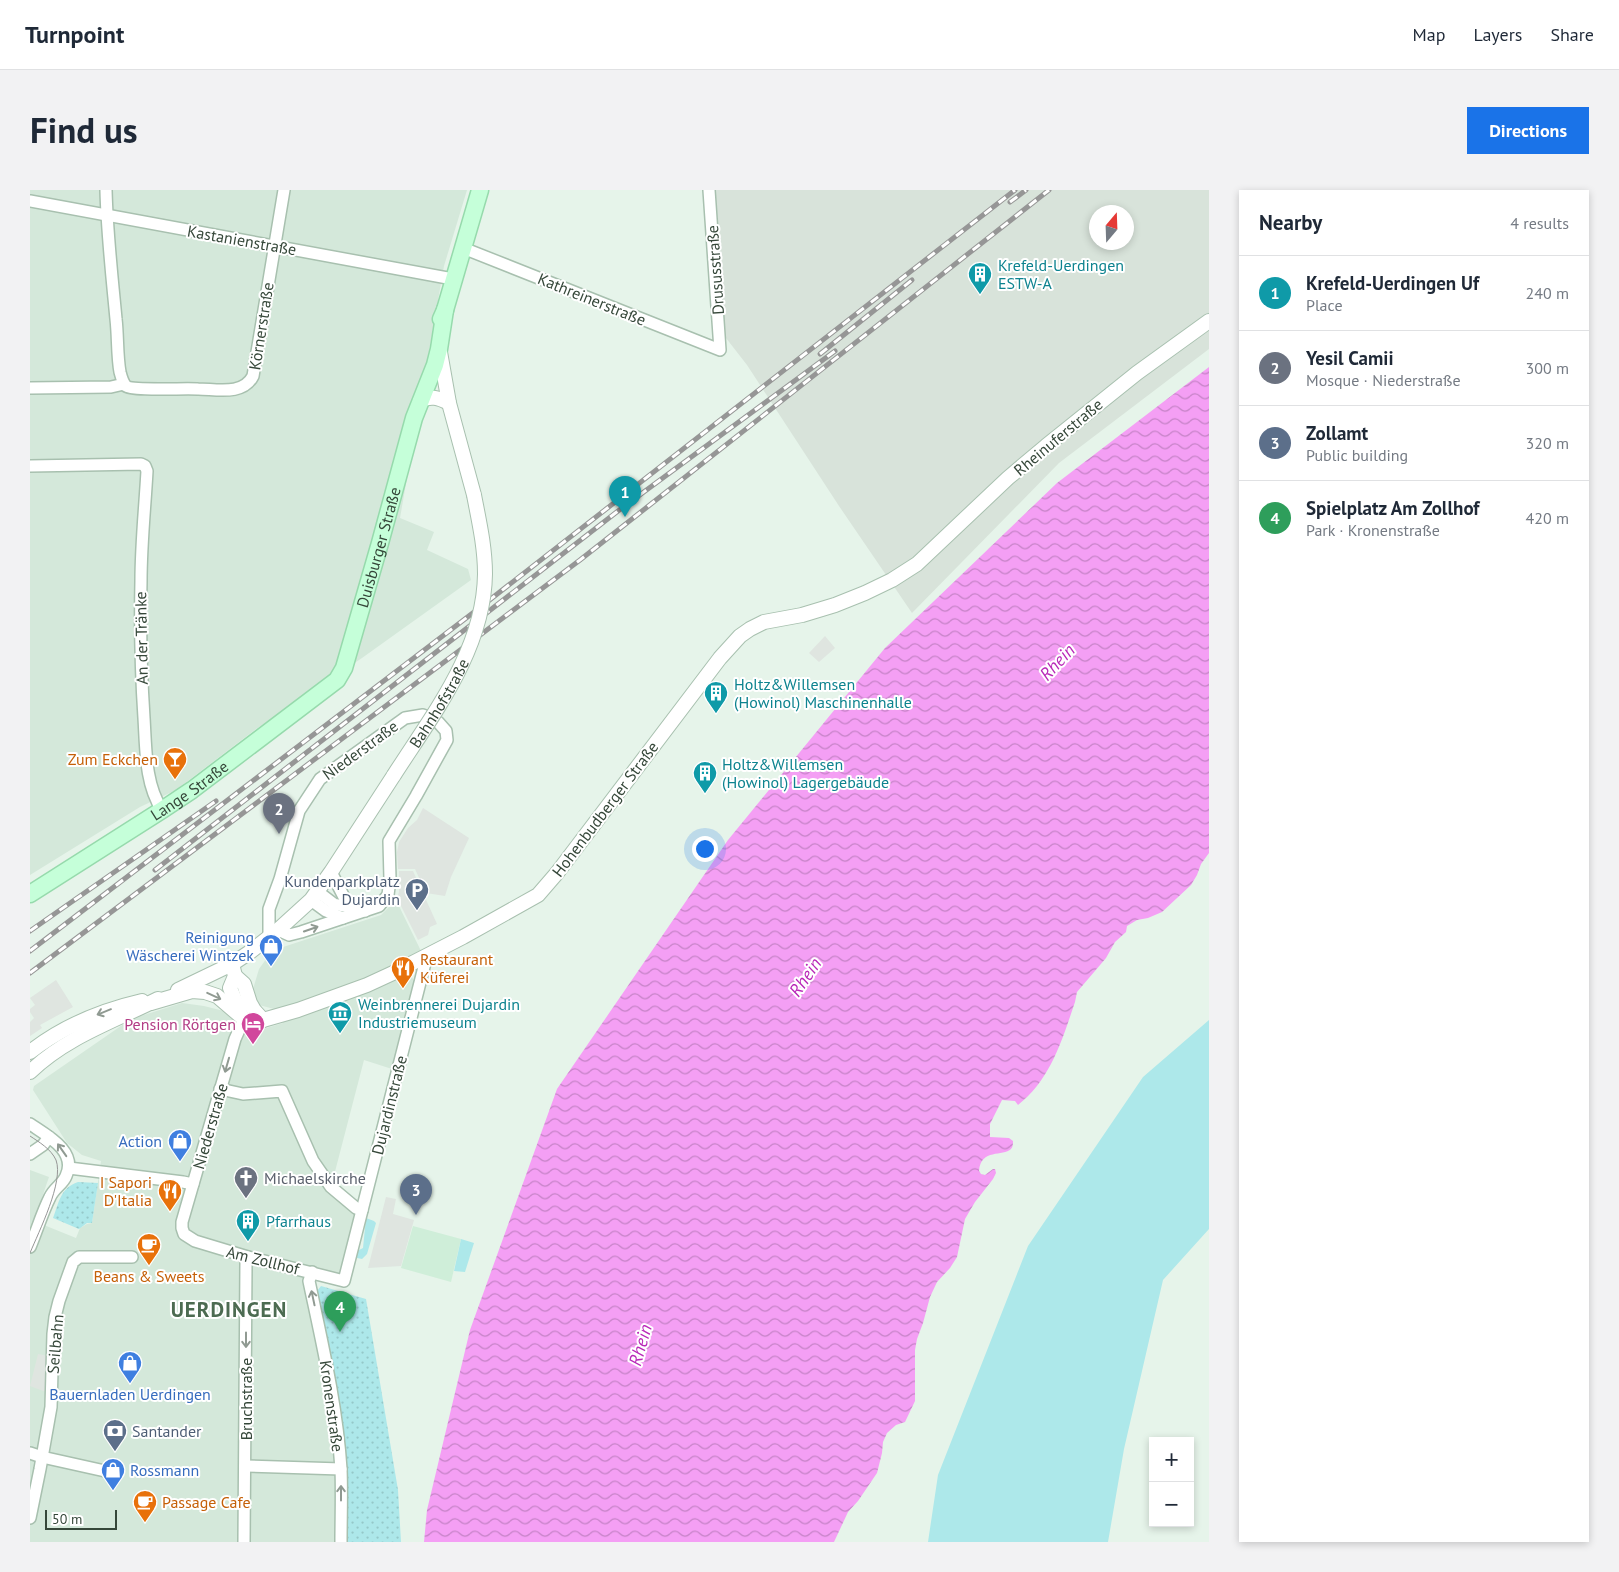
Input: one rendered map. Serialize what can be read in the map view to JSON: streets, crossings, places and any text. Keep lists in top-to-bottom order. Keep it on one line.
{"streets":{"main road":["Duisburger Straße","Bahnhofstraße","Lange Straße"],"street":["Kastanienstraße","Drususstraße","Kathreinerstraße","Körnerstraße","Rheinuferstraße","An der Tränke","Niederstraße","Hohenbudberger Straße","Dujardinstraße","Am Zollhof","Seilbahn","Bruchstraße","Kronenstraße"]},"crossings":[["Kastanienstraße","Körnerstraße"],["Kastanienstraße","Duisburger Straße"],["Drususstraße","Kathreinerstraße"],["Kathreinerstraße","Duisburger Straße"],["Rheinuferstraße","Hohenbudberger Straße"],["Duisburger Straße","Bahnhofstraße"],["Duisburger Straße","Lange Straße"],["An der Tränke","Lange Straße"],["Bahnhofstraße","Niederstraße"],["Niederstraße","Hohenbudberger Straße"],["Niederstraße","Am Zollhof"],["Hohenbudberger Straße","Dujardinstraße"],["Dujardinstraße","Am Zollhof"],["Am Zollhof","Bruchstraße"],["Am Zollhof","Kronenstraße"]],"one_way":["Bruchstraße","Kronenstraße"],"districts":["UERDINGEN"],"water":["Rhein"],"places":{"building":["Krefeld-Uerdingen ESTW-A","Holtz&Willemsen (Howinol) Maschinenhalle","Holtz&Willemsen (Howinol) Lagergebäude","Pfarrhaus"],"bar":["Zum Eckchen"],"parking":["Kundenparkplatz Dujardin"],"shop":["Reinigung Wäscherei Wintzek","Action","Bauernladen Uerdingen","Rossmann"],"restaurant":["Restaurant Küferei","I Sapori D'Italia"],"museum":["Weinbrennerei Dujardin Industriemuseum"],"hotel":["Pension Rörtgen"],"church":["Michaelskirche"],"cafe":["Beans & Sweets","Passage Cafe"],"bank":["Santander"]},"scale_bar":"50 m","north":"top","page":{"header":"Turnpoint","nav":["Map","Layers","Share"],"title":"Find us","buttons":"Directions","heading":["Nearby","4 results"],"list":[{"mark":"1","name":"Krefeld-Uerdingen Uf","note":"Place","value":"240 m"},{"mark":"2","name":"Yesil Camii","note":"Mosque · Niederstraße","value":"300 m"},{"mark":"3","name":"Zollamt","note":"Public building","value":"320 m"},{"mark":"4","name":"Spielplatz Am Zollhof","note":"Park · Kronenstraße","value":"420 m"}],"pins":["1","2","3","4"],"map_buttons":["+","−"],"scale":"50 m"}}
